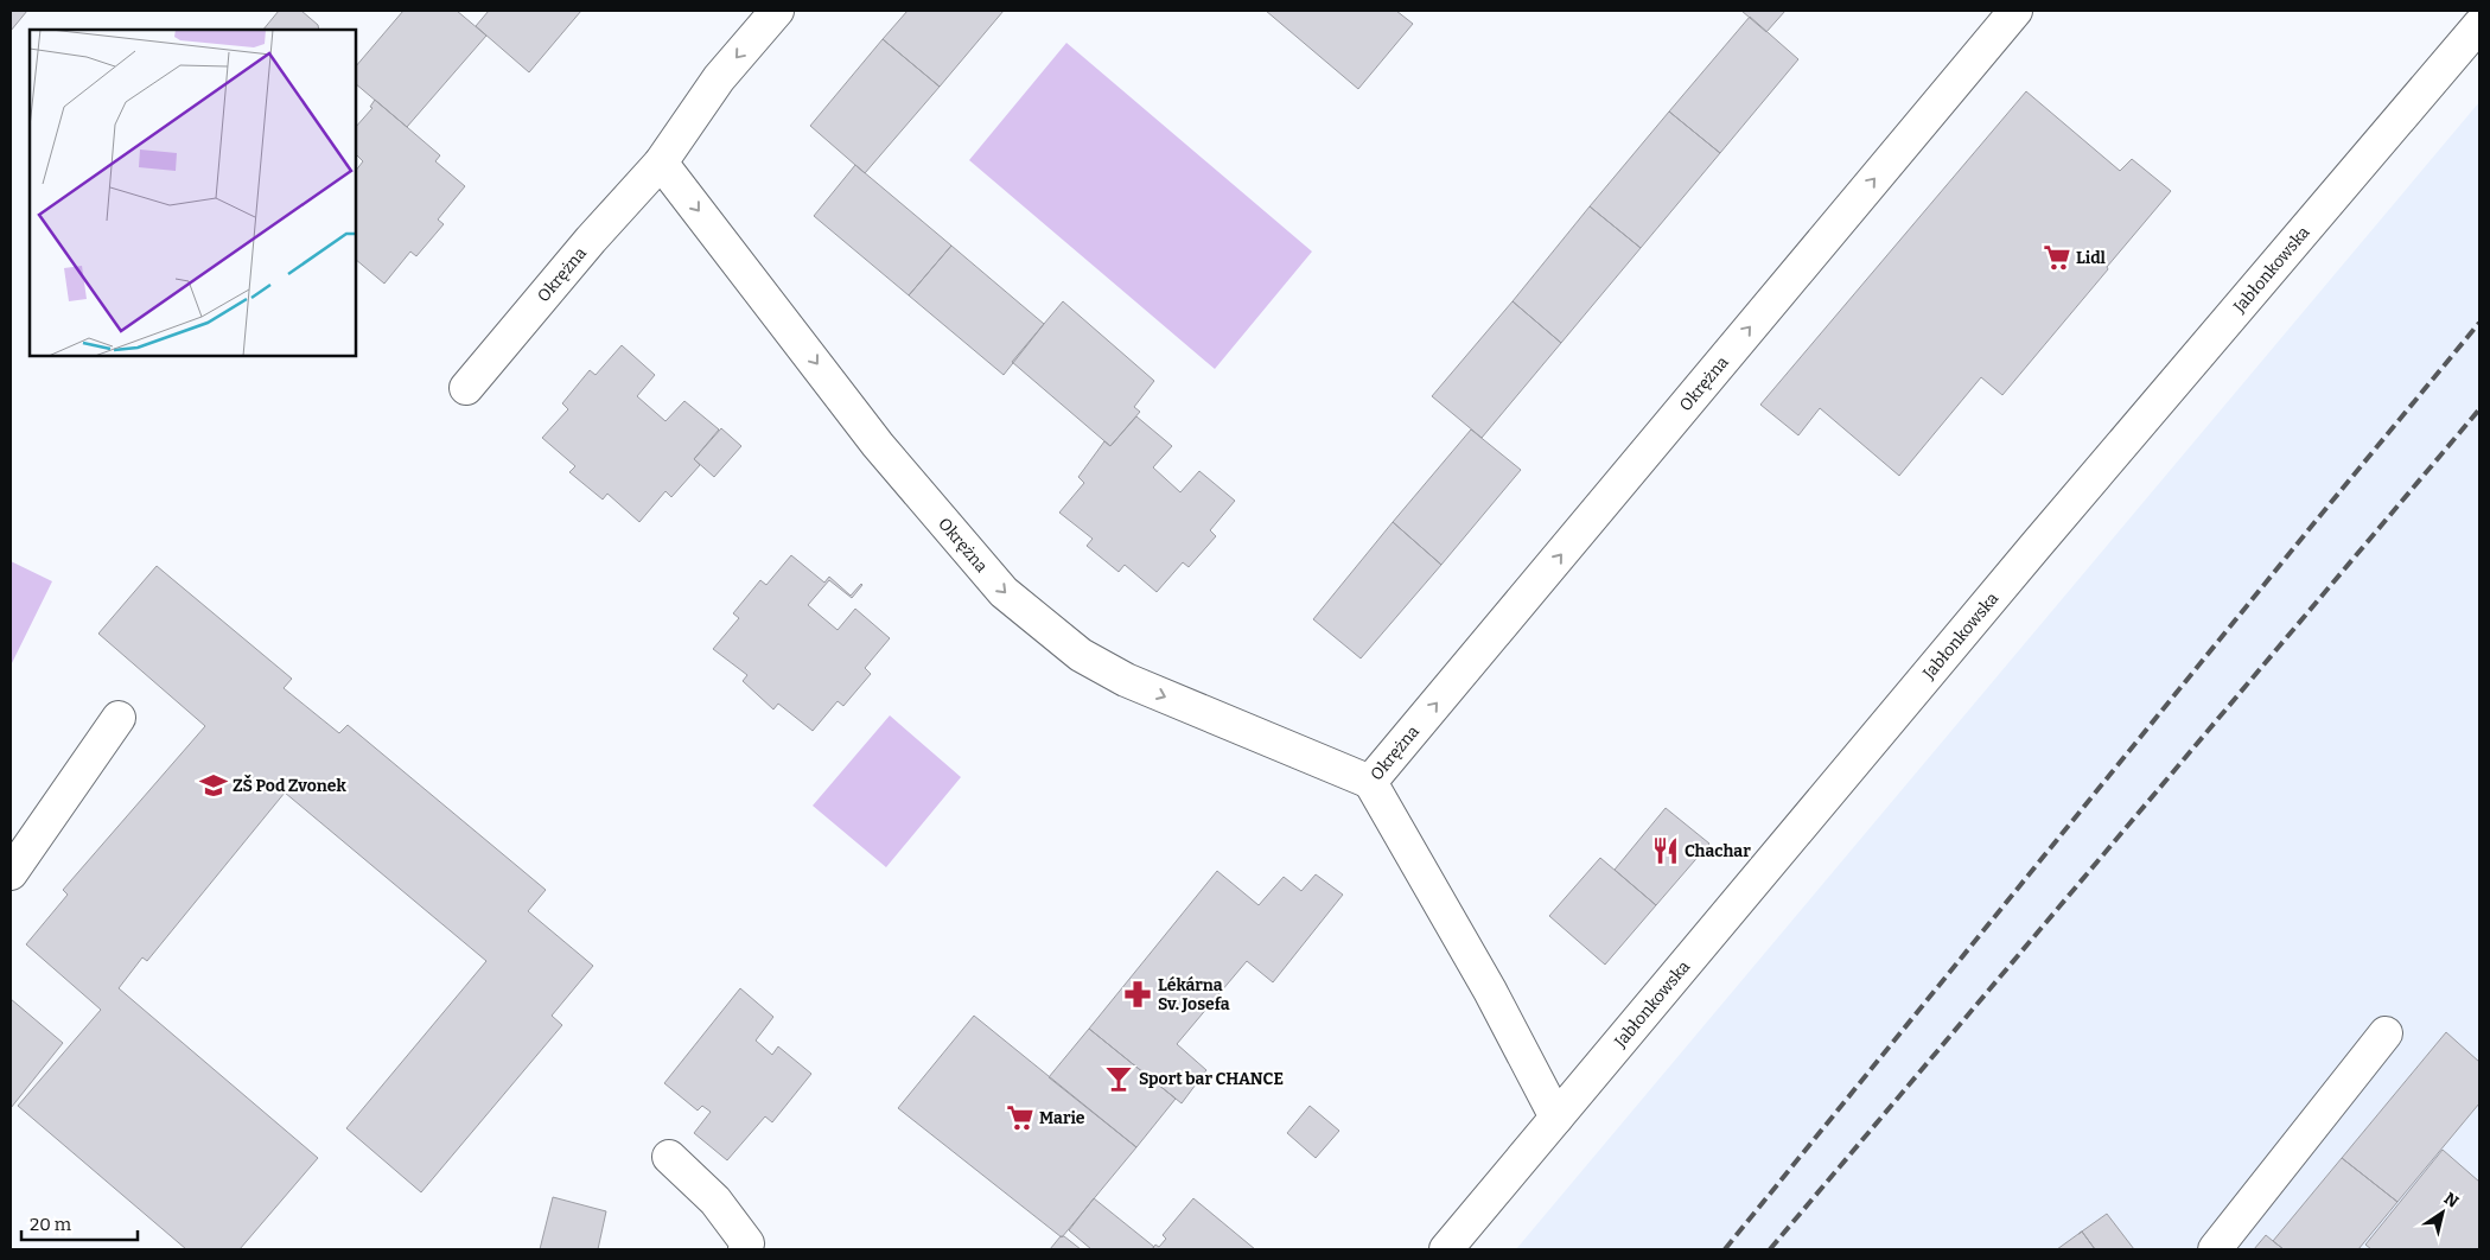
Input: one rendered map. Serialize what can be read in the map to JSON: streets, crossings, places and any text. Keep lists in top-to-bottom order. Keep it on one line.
{"streets":{"street":["Jabłonkowska","Okrężna"]},"places":{"supermarket":["Lidl","Marie"],"school or university":["ZŠ Pod Zvonek"],"restaurant":["Chachar"],"pharmacy":["Lékárna Sv. Josefa"],"bar":["Sport bar CHANCE"]},"scale_bar":"20 m","north":"top right"}
